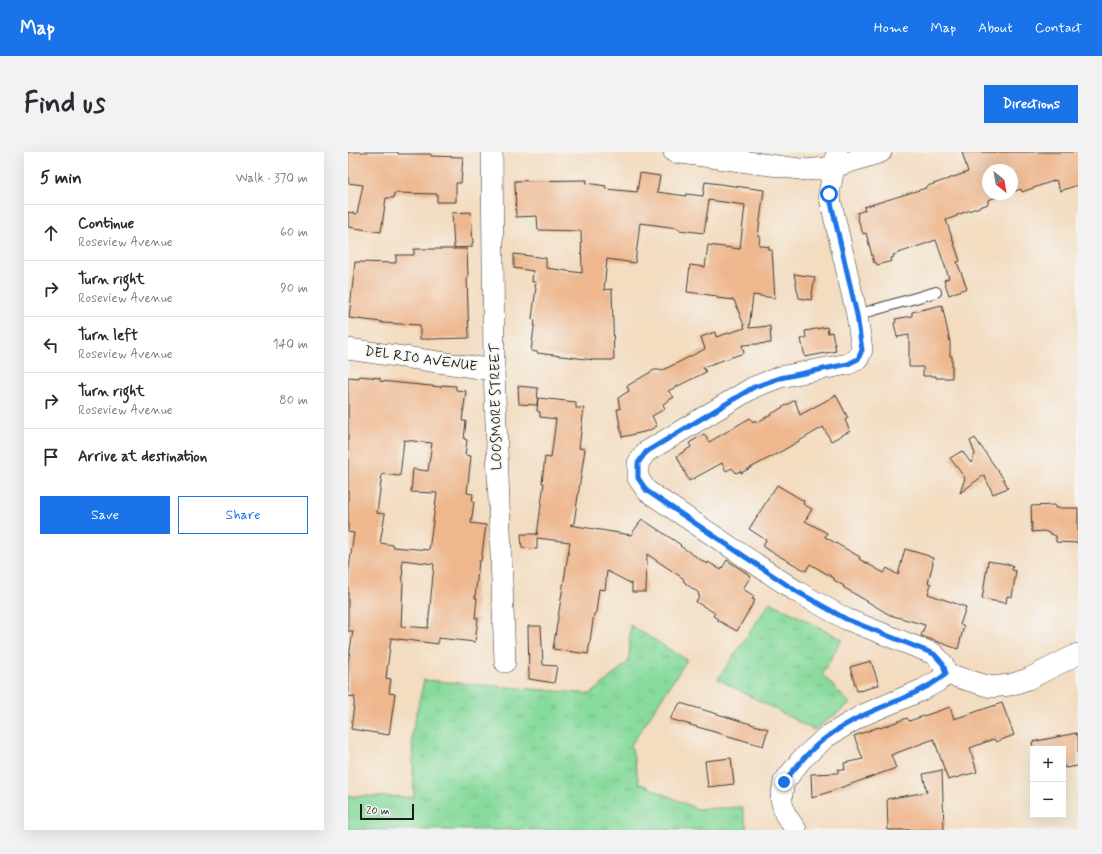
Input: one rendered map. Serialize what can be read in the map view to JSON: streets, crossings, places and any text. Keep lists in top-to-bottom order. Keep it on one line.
{"streets":{"street":["DEL RIO AVENUE","LOOSMORE STREET"]},"crossings":[["DEL RIO AVENUE","LOOSMORE STREET"]],"scale_bar":"20 m","north":"bottom right","page":{"header":"Map","nav":["Home","Map","About","Contact"],"buttons":["Directions",["Save","Share"]],"title":"Find us","heading":["5 min","Walk · 370 m"],"list":[["Continue","Roseview Avenue","60 m"],["Turn right","Roseview Avenue","90 m"],["Turn left","Roseview Avenue","140 m"],["Turn right","Roseview Avenue","80 m"],"Arrive at destination"],"map_buttons":["+","−"],"scale":"20 m"}}
